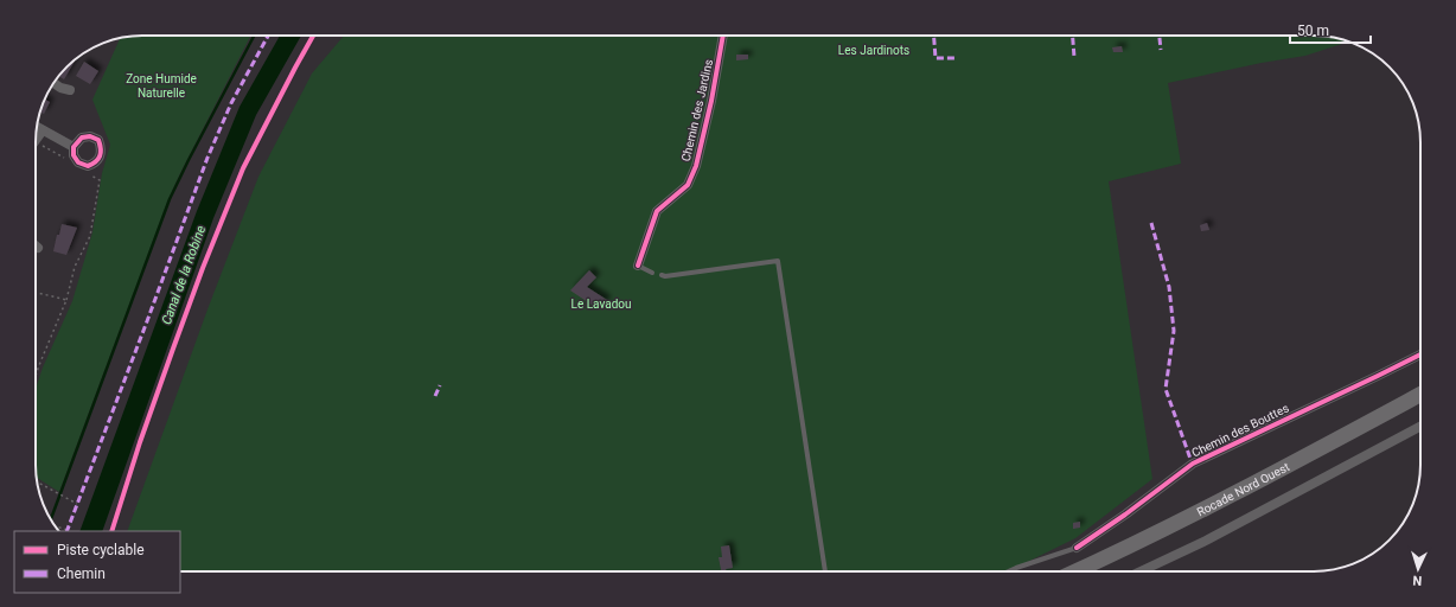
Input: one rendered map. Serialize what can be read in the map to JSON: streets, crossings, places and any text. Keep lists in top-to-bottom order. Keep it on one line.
{"streets":{"main road":["Rocade Nord Ouest"],"street":["Chemin des Jardins","Chemin des Bouttes"]},"water":["Canal de la Robine"],"parks":["Les Jardinots","Zone Humide Naturelle","Le Lavadou"],"legend":["Piste cyclable","Chemin"],"scale_bar":"50 m","north":"bottom"}
